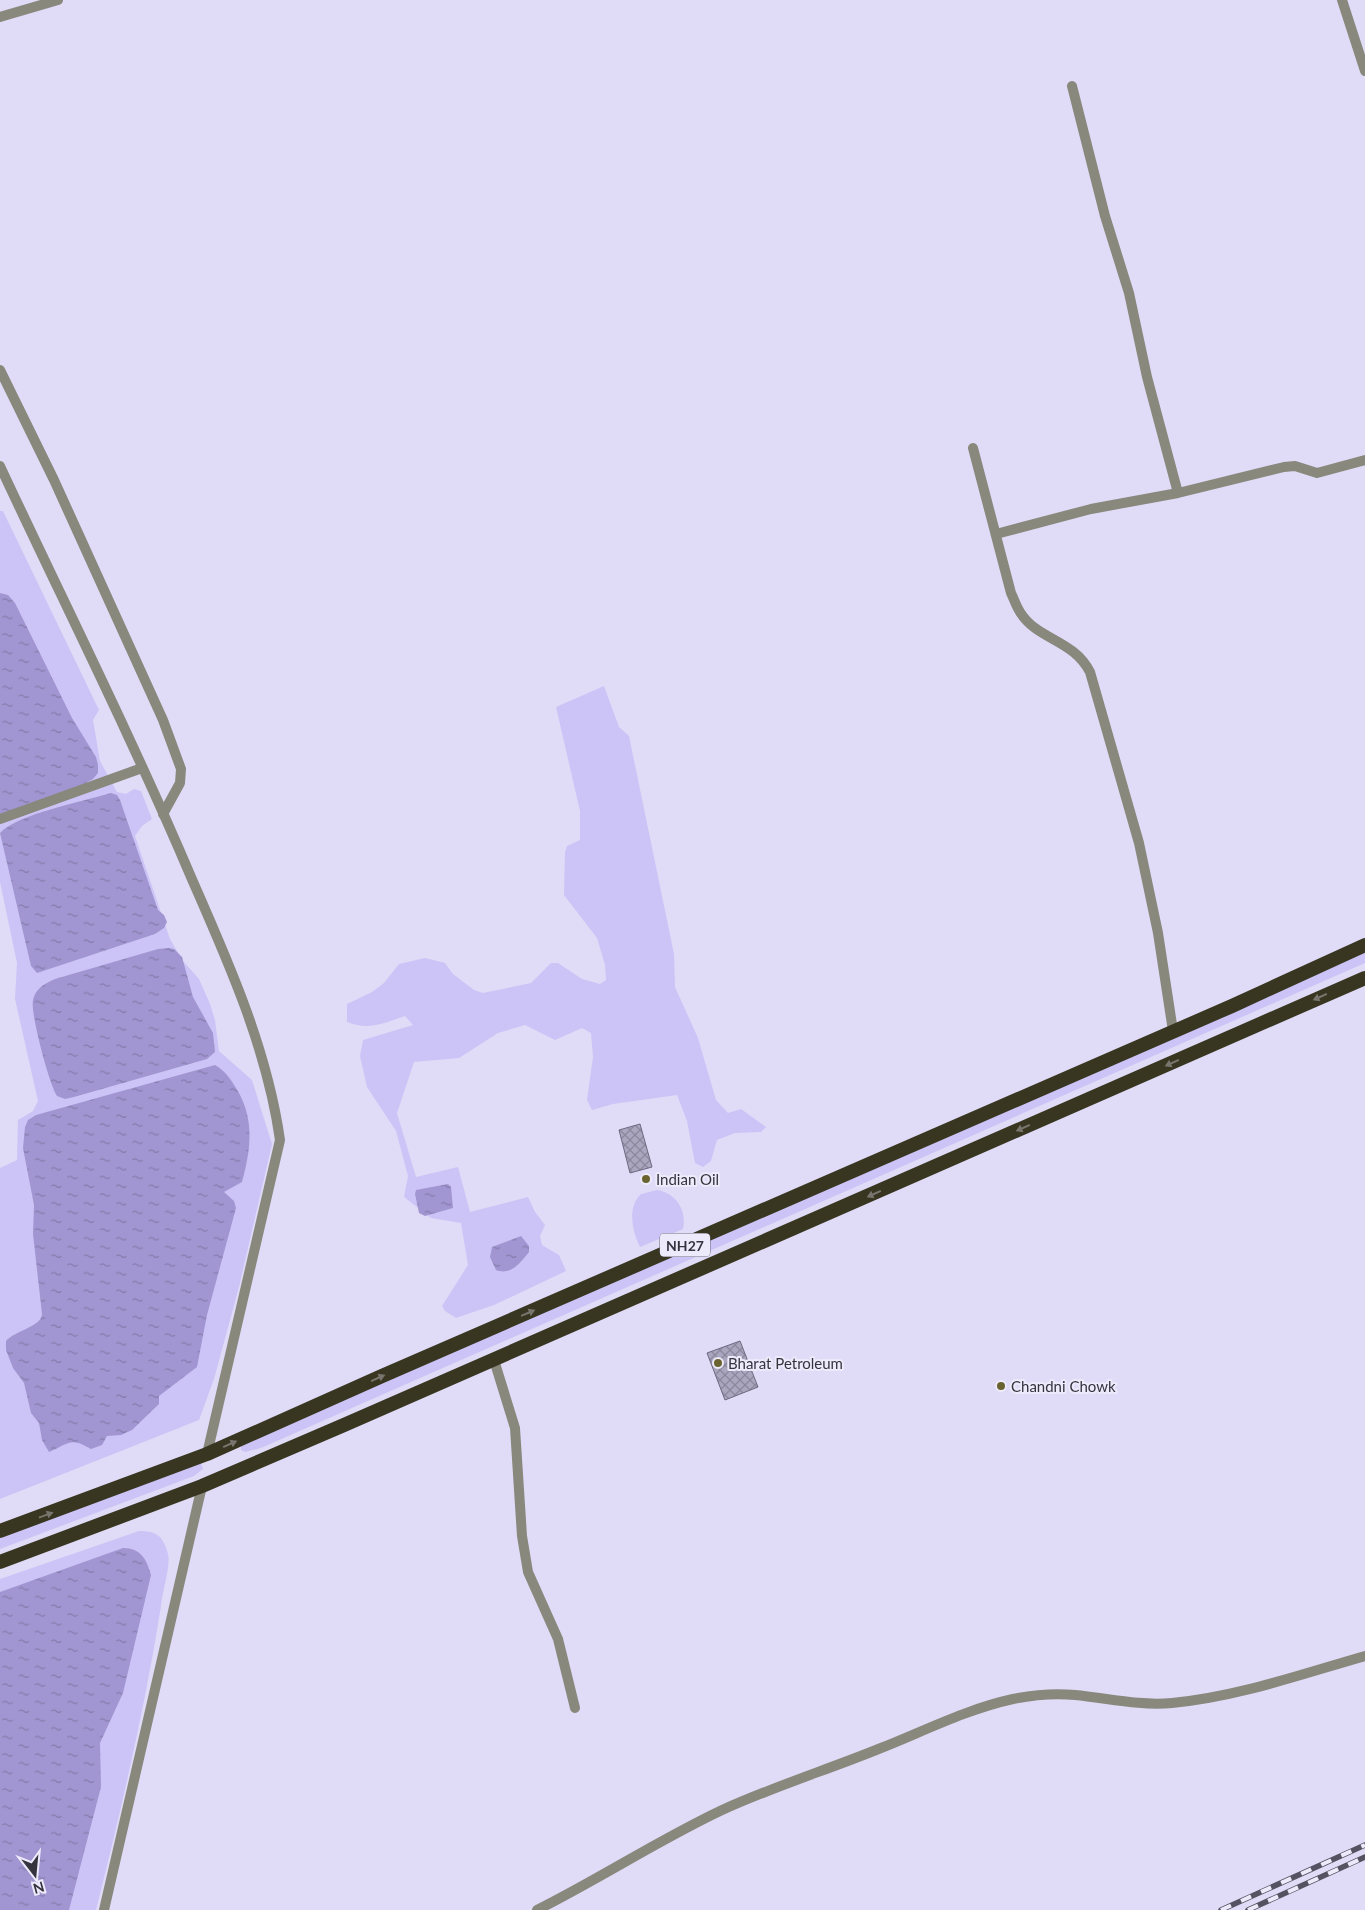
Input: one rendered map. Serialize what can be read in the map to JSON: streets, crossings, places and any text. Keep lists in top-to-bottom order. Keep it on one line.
{"streets":{"highway":["NH27"]},"places":["Indian Oil","Bharat Petroleum","Chandni Chowk"],"north":"bottom"}
